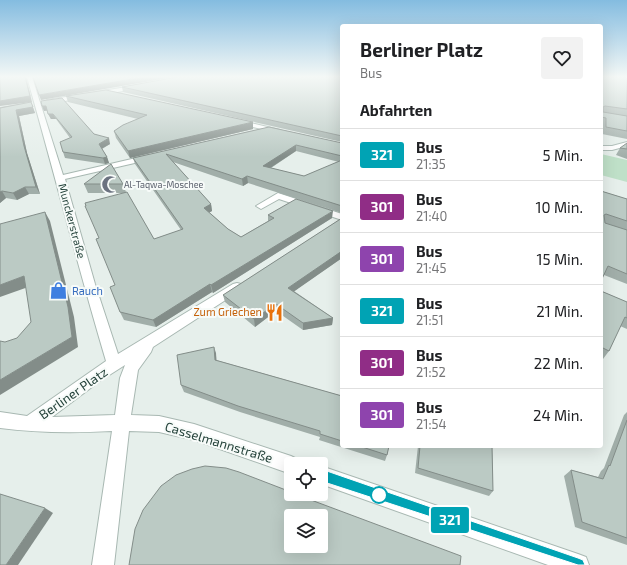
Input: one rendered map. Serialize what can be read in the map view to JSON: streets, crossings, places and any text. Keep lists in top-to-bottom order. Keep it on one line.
{"streets":{"street":["Munckerstraße","Berliner Platz","Casselmannstraße"]},"crossings":[["Munckerstraße","Berliner Platz"],["Berliner Platz","Casselmannstraße"]],"places":{"mosque":["Al-Taqwa-Moschee"],"shop":["Rauch"],"restaurant":["Zum Griechen"]},"lines":["bus line 321"],"page":{"on_map":"321","heading":[["Berliner Platz","Bus"],"Abfahrten"],"list":[{"mark":"321","name":"Bus","note":"21:35","value":"5 Min."},{"mark":"301","name":"Bus","note":"21:40","value":"10 Min."},{"mark":"301","name":"Bus","note":"21:45","value":"15 Min."},{"mark":"321","name":"Bus","note":"21:51","value":"21 Min."},{"mark":"301","name":"Bus","note":"21:52","value":"22 Min."},{"mark":"301","name":"Bus","note":"21:54","value":"24 Min."}]}}
